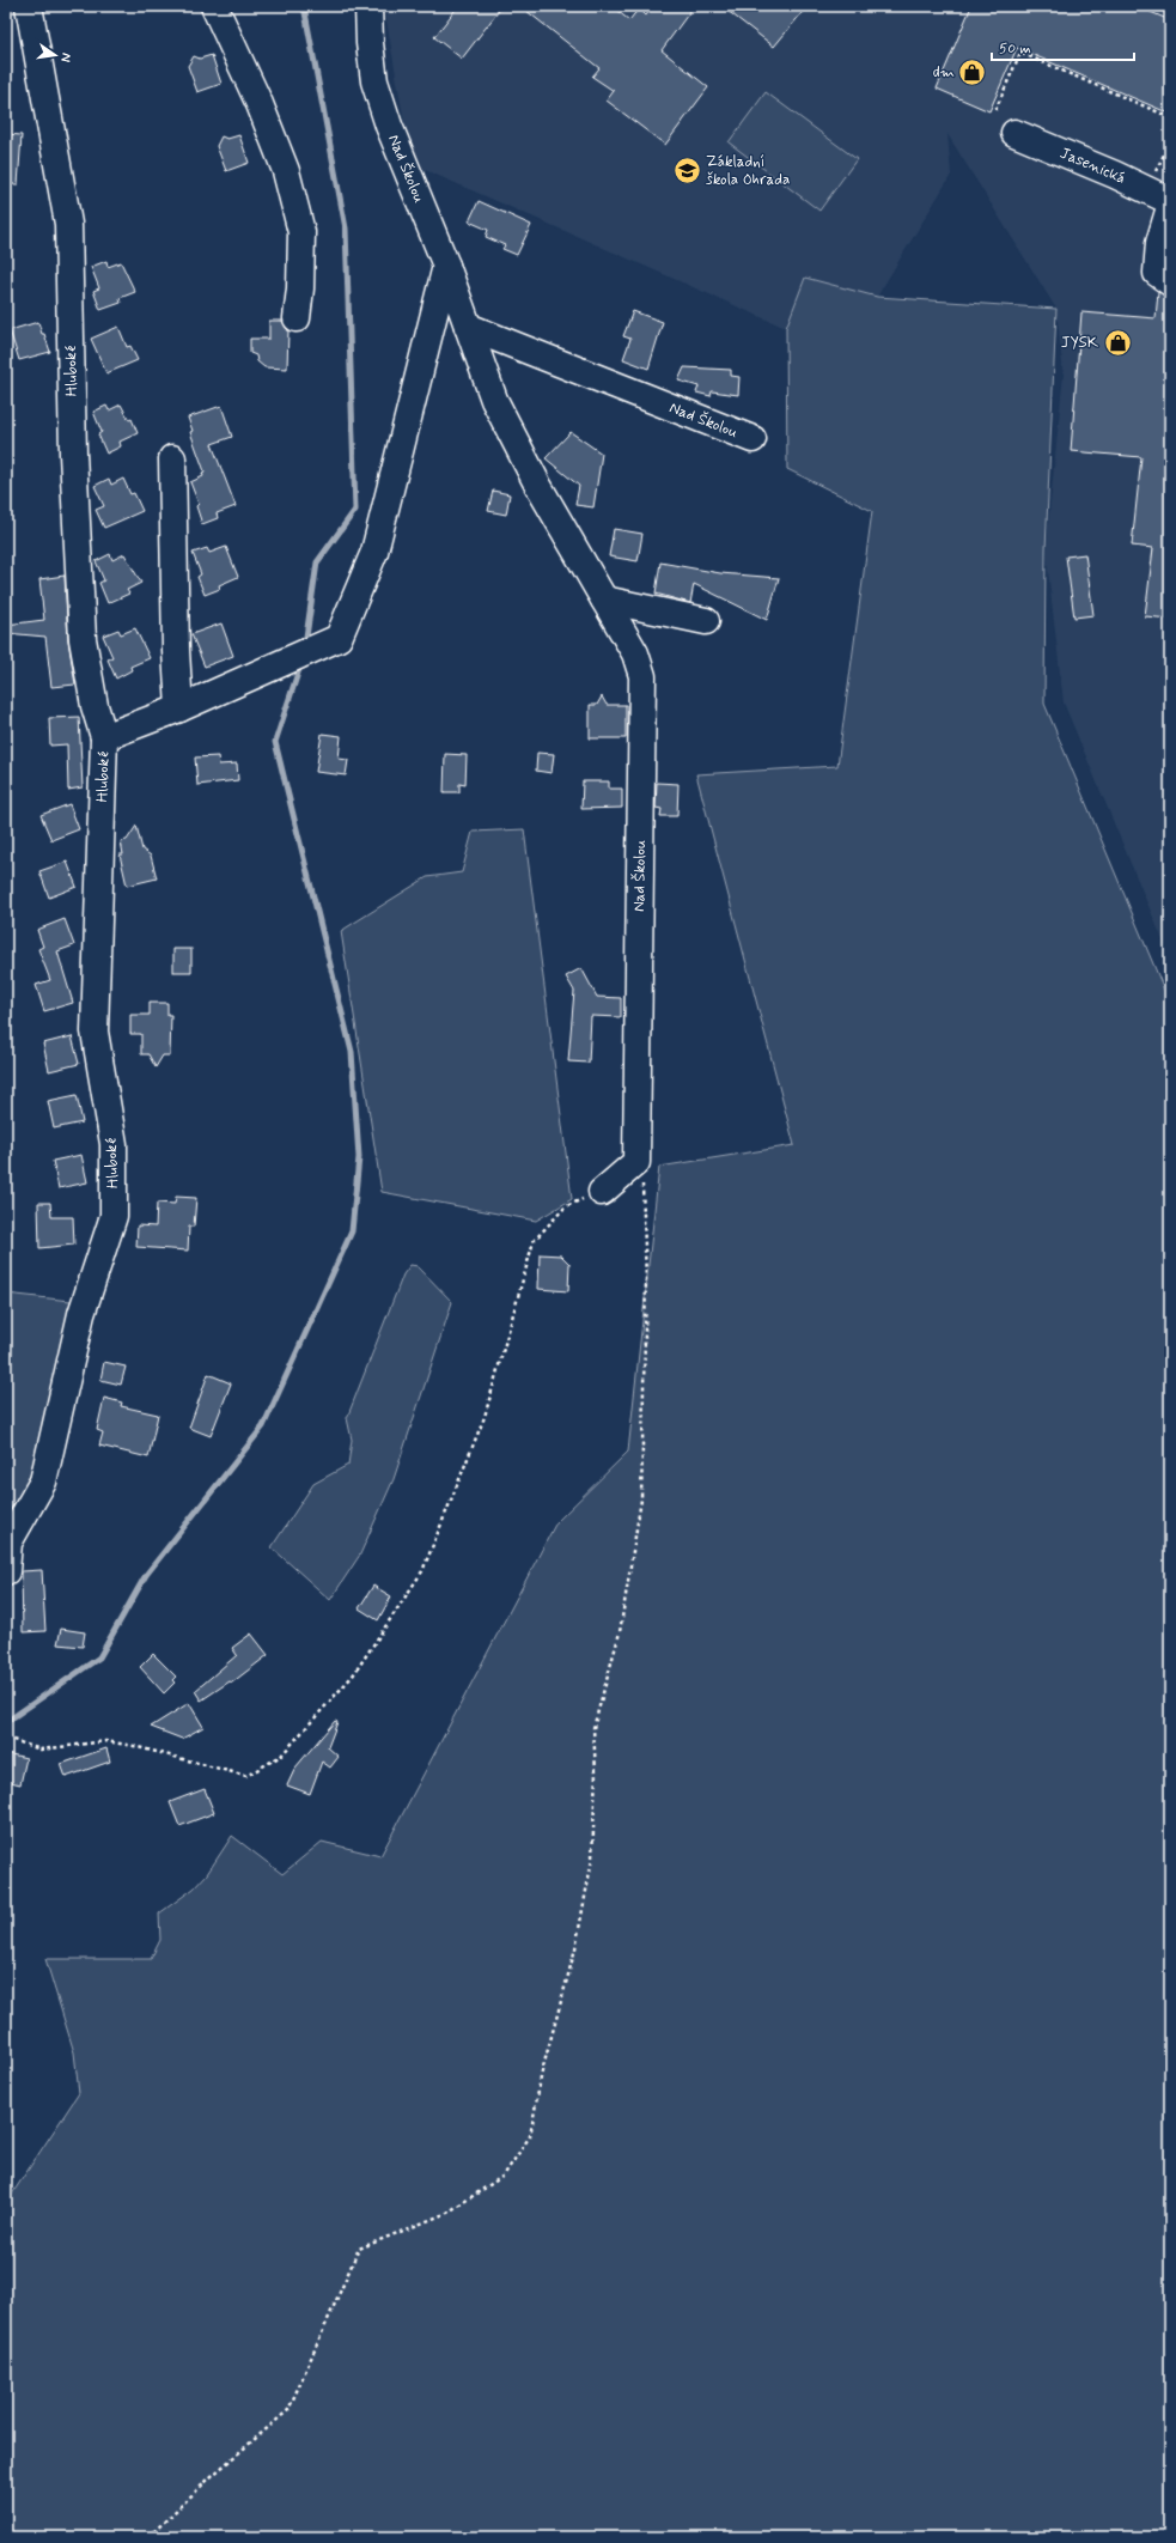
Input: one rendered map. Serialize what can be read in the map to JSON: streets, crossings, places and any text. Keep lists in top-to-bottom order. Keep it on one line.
{"streets":{"street":["Jasenická","Nad Školou","Hluboké"]},"crossings":[["Nad Školou","Hluboké"]],"places":{"shop":["dm","JYSK"],"school or university":["Základní škola Ohrada"]},"scale_bar":"50 m","north":"right"}
